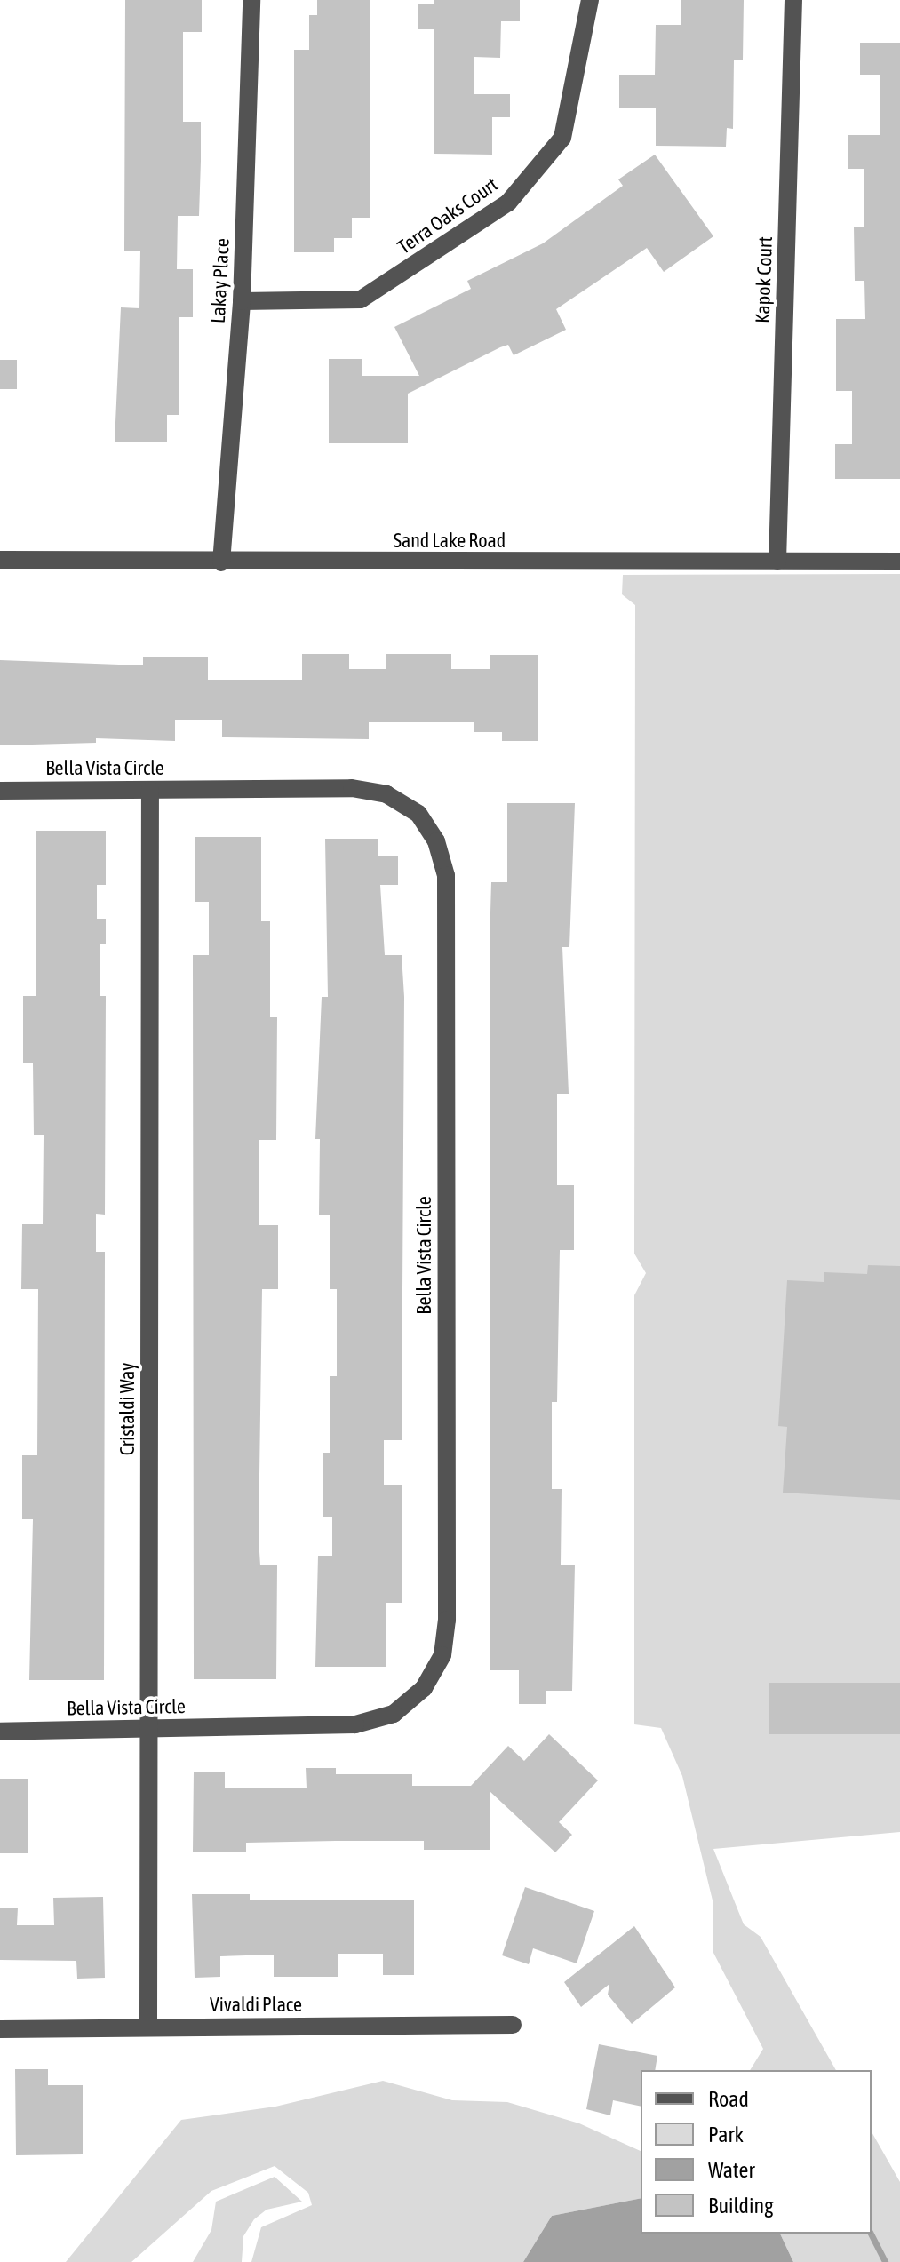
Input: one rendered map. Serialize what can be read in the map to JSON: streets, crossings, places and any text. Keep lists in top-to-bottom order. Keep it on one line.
{"streets":{"street":["Terra Oaks Court","Kapok Court","Lakay Place","Sand Lake Road","Bella Vista Circle","Cristaldi Way","Vivaldi Place"]},"crossings":[["Terra Oaks Court","Lakay Place"],["Kapok Court","Sand Lake Road"],["Lakay Place","Sand Lake Road"],["Bella Vista Circle","Cristaldi Way"],["Cristaldi Way","Vivaldi Place"]],"legend":["Road","Park","Water","Building"]}
